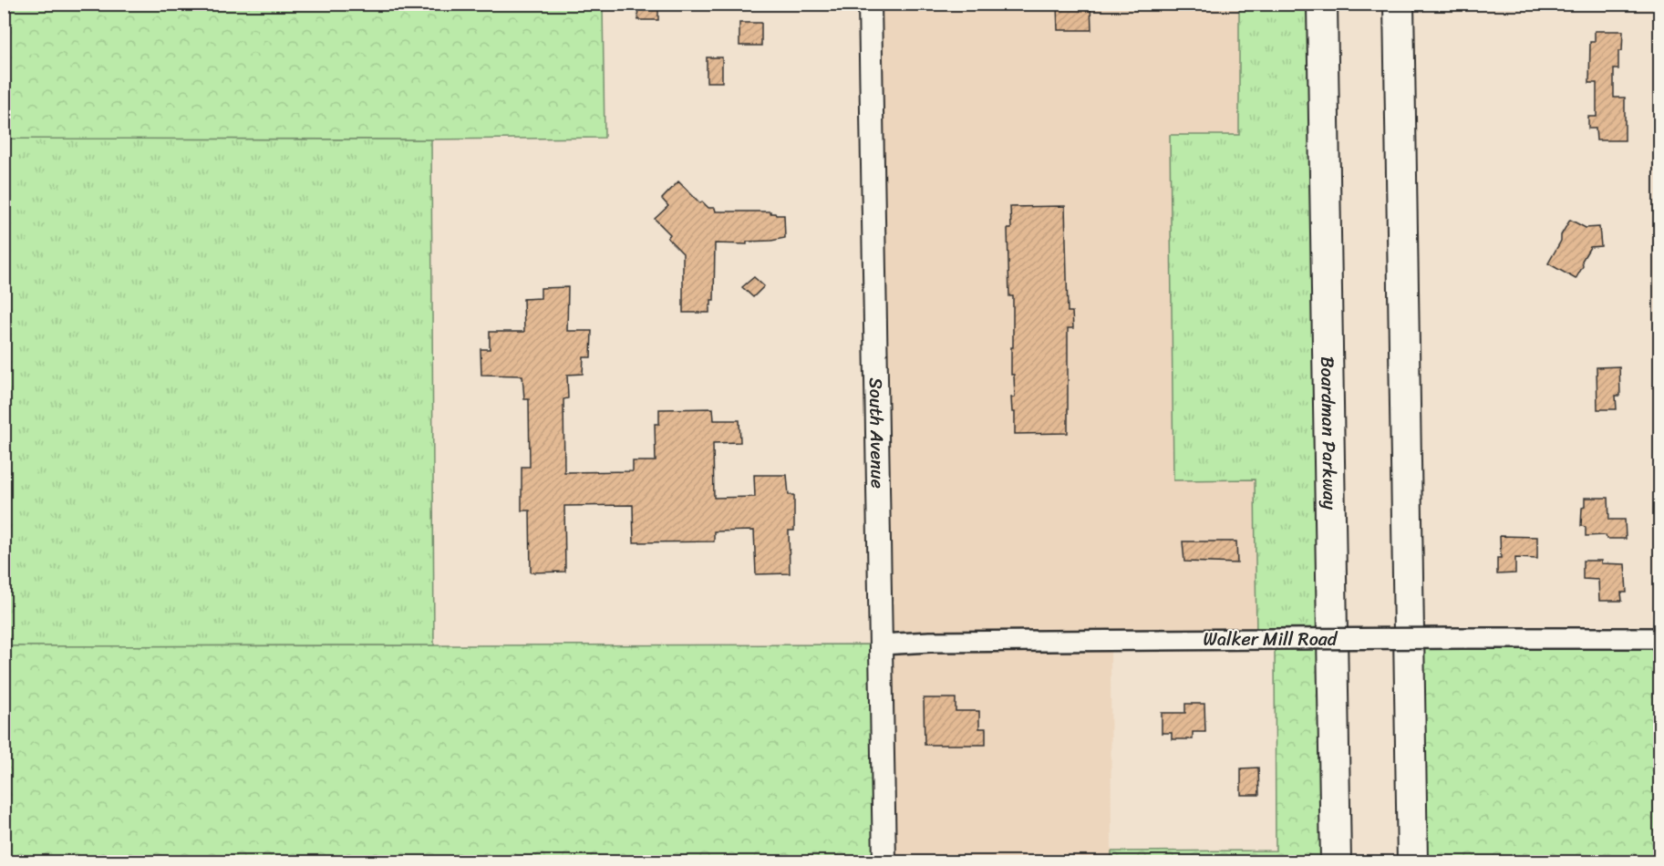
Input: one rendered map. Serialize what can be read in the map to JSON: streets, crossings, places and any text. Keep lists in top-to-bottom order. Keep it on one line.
{"streets":{"highway":["Boardman Parkway"],"main road":["South Avenue"],"street":["Walker Mill Road"]},"crossings":[["South Avenue","Walker Mill Road"]]}
